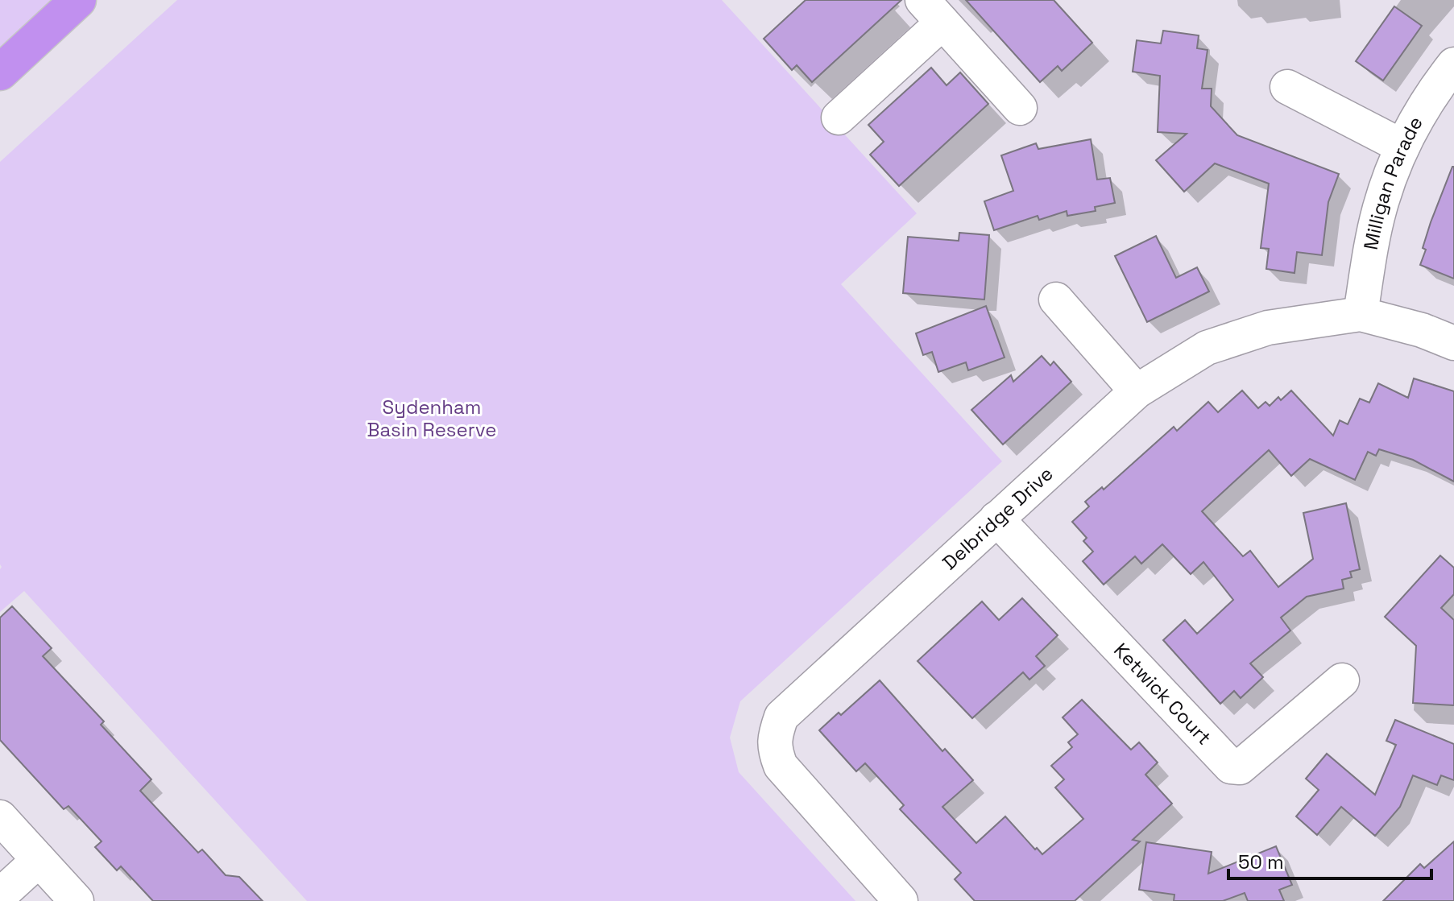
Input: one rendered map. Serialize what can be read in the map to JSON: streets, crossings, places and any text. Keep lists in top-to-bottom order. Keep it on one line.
{"streets":{"street":["Milligan Parade","Delbridge Drive","Ketwick Court"]},"crossings":[["Milligan Parade","Delbridge Drive"],["Delbridge Drive","Ketwick Court"]],"parks":["Sydenham Basin Reserve"],"scale_bar":"50 m"}
